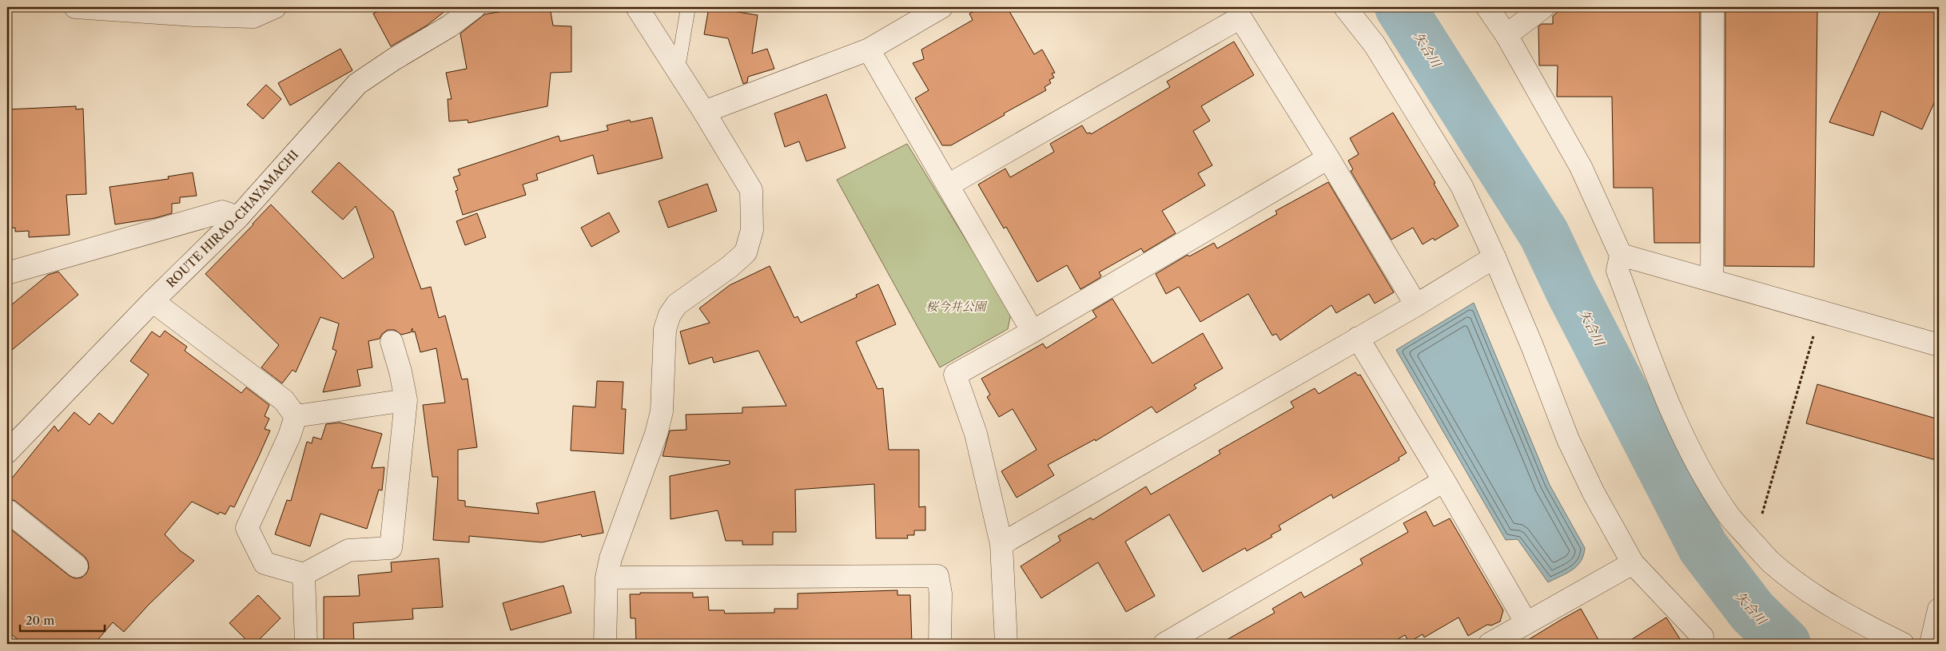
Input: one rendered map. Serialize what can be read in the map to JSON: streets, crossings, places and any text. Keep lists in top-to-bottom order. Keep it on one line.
{"streets":{"street":["ROUTE HIRAO-CHAYAMACHI"]},"water":["矢合川"],"parks":["桜今井公園"],"scale_bar":"20 m"}
